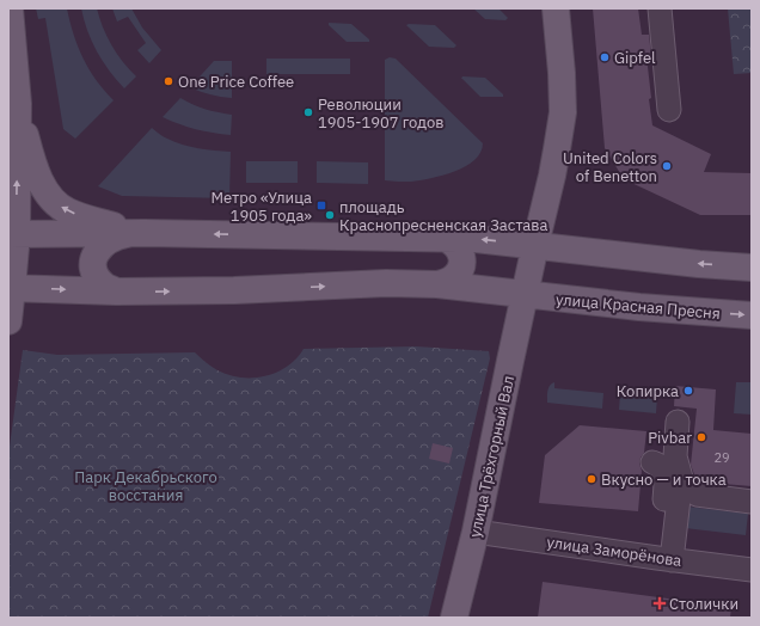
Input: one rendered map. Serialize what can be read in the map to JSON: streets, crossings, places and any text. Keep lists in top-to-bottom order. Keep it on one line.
{"streets":{"main road":["улица Красная Пресня","улица Трёхгорный Вал"],"street":["улица Заморёнова"]},"crossings":[["улица Красная Пресня","улица Трёхгорный Вал"],["улица Трёхгорный Вал","улица Заморёнова"]],"parks":["Парк Декабрьского восстания"],"places":{"other":["Gipfel","One Price Coffee","Революции 1905-1907 годов","United Colors of Benetton","площадь Краснопресненская Застава","Копирка","Pivbar","Вкусно — и точка"],"transit":["Метро «Улица 1905 года»"],"health":["Столички"]},"house_numbers":["29"]}
